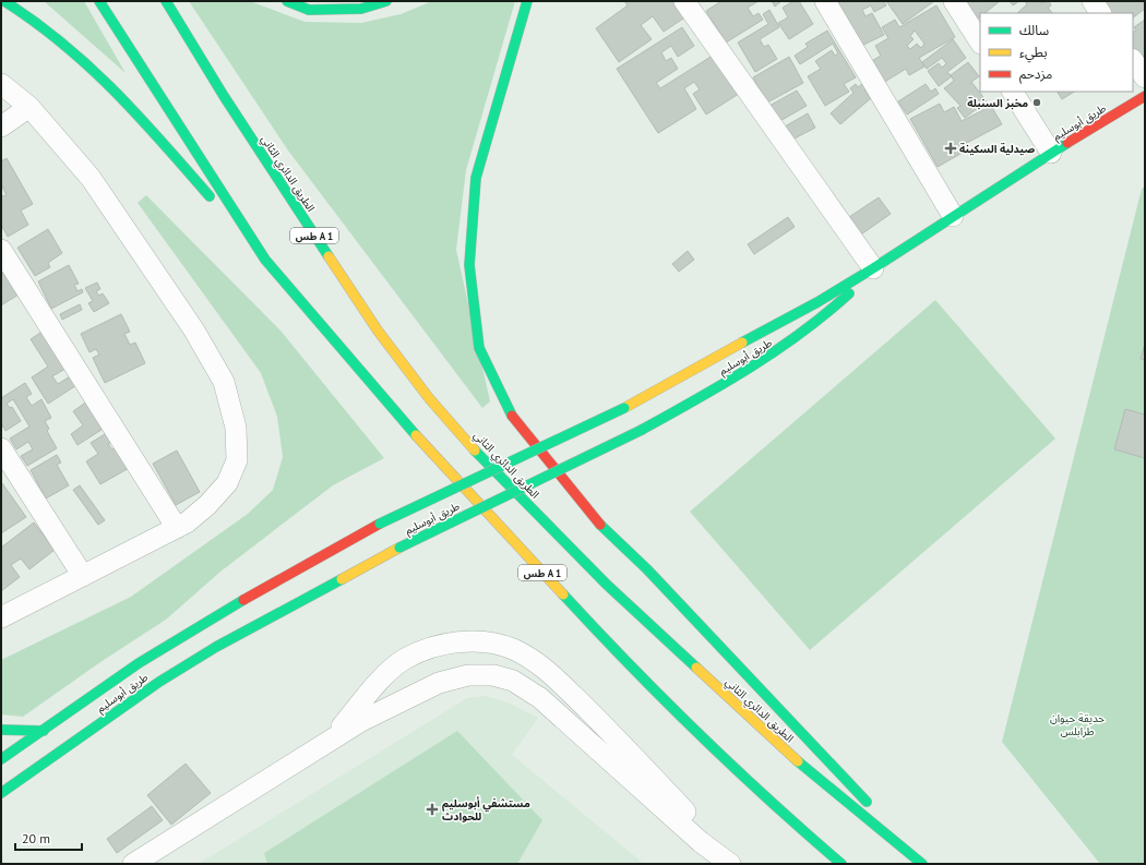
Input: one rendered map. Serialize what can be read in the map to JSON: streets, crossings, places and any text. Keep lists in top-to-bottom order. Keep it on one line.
{"streets":{"main road":["طريق أبوسليم","الطريق الدائري الثاني","طس A 1"]},"parks":["حديقة حيوان طرابلس"],"places":{"other":["مخبز السنبلة"],"health":["صيدلية السكينة","مستشفي أبوسليم للحوادث"]},"legend":["سالك","بطيء","مزدحم"],"scale_bar":"20 m"}
